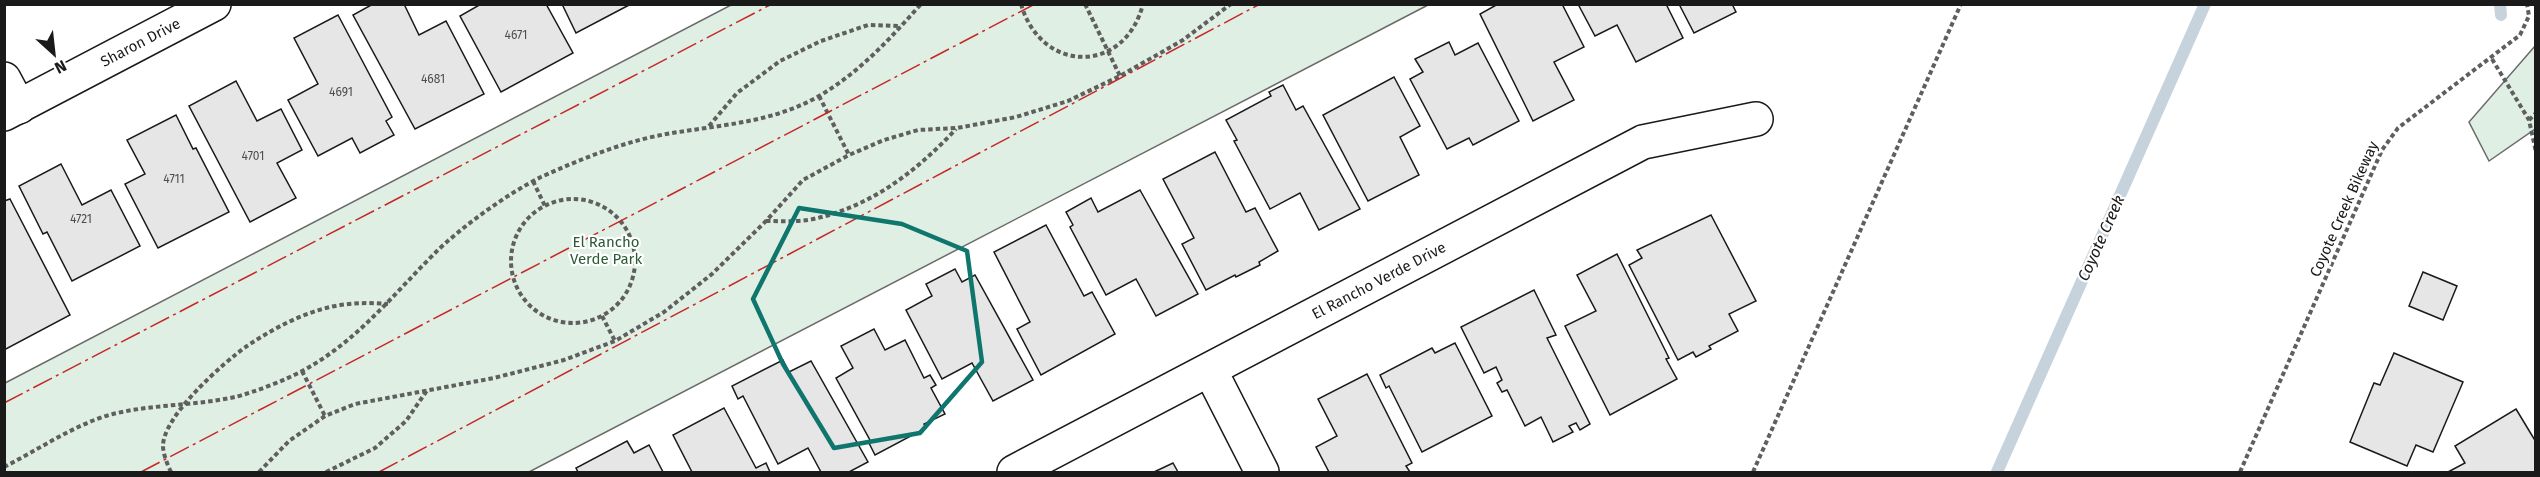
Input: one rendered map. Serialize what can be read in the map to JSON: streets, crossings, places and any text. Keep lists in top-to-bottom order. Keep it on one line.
{"streets":{"street":["Sharon Drive","El Rancho Verde Drive"],"path":["Coyote Creek Bikeway"]},"water":["Coyote Creek"],"parks":["El Rancho Verde Park"],"house_numbers":["4671","4681","4691","4701","4711","4721"],"north":"bottom right"}
